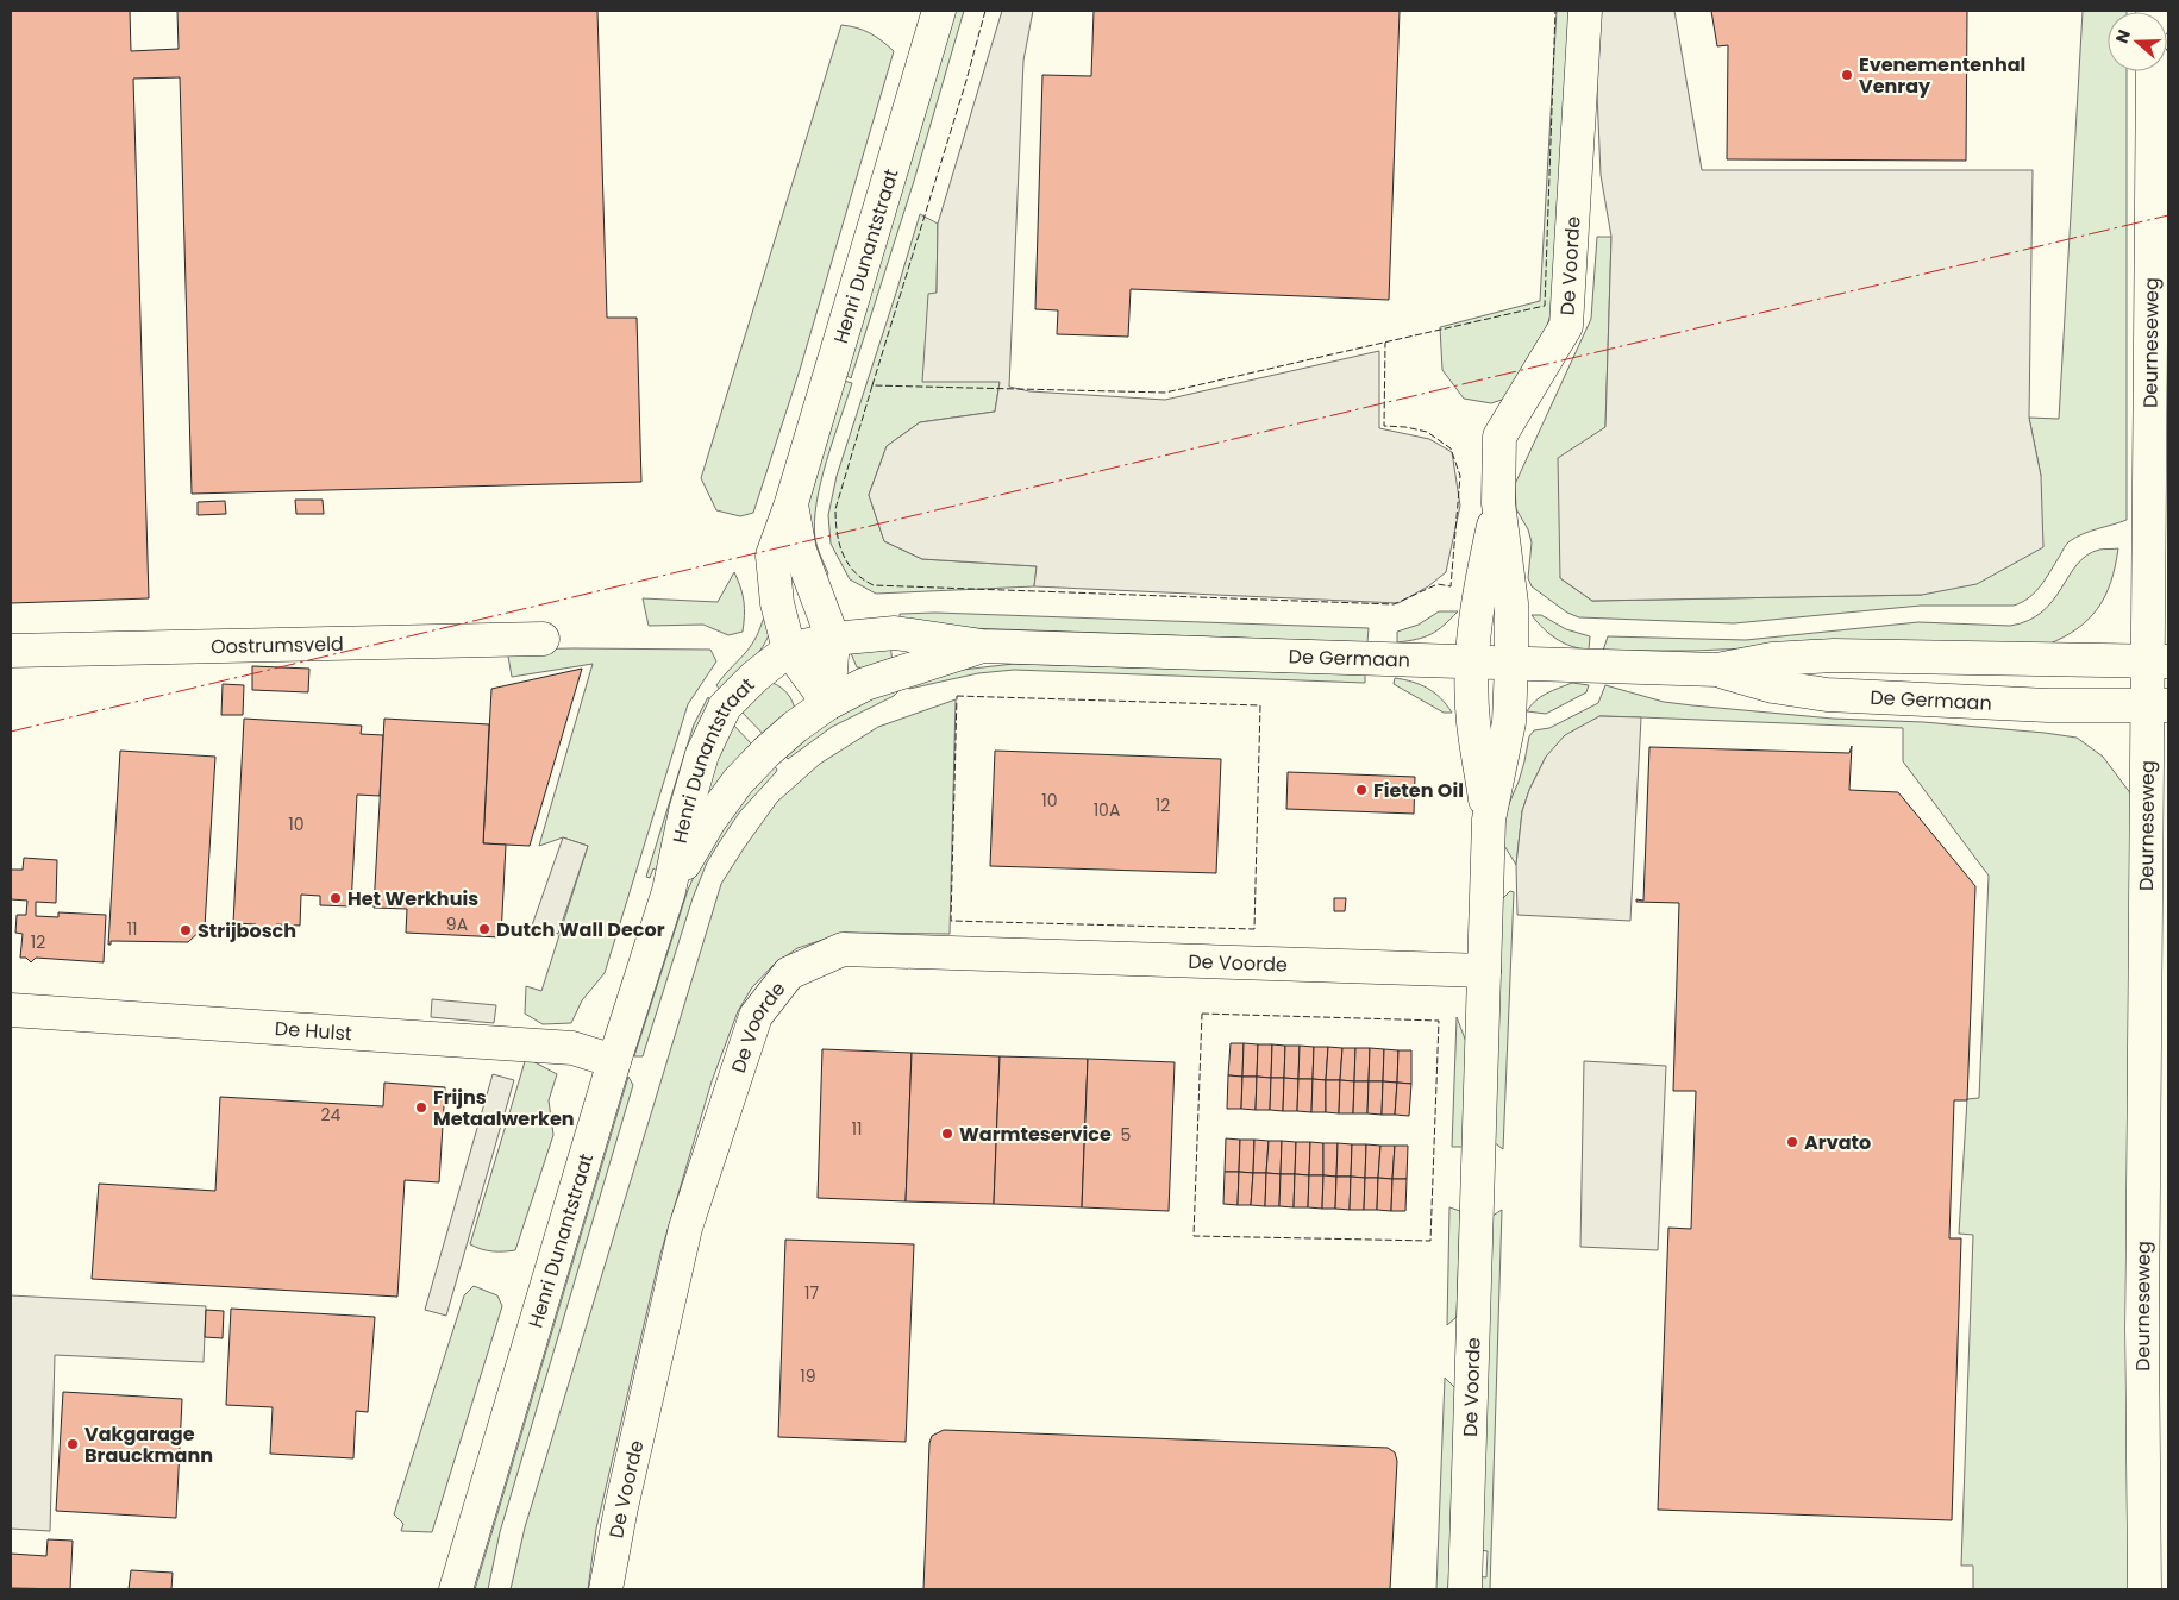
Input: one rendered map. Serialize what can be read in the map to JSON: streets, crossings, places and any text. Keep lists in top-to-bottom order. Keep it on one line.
{"streets":{"street":["Henri Dunantstraat","De Voorde","Deurneseweg","Oostrumsveld","De Germaan","De Hulst"]},"crossings":[["Henri Dunantstraat","De Germaan"],["Henri Dunantstraat","De Hulst"],["De Voorde","De Germaan"],["Deurneseweg","De Germaan"]],"places":["Evenementenhal Venray","Fieten Oil","Het Werkhuis","Dutch Wall Decor","Strijbosch","Frijns Metaalwerken","Warmteservice","Arvato","Vakgarage Brauckmann"],"house_numbers":["10","12","10A","10","9A","11","12","24","11","5","17","19"],"north":"left"}
